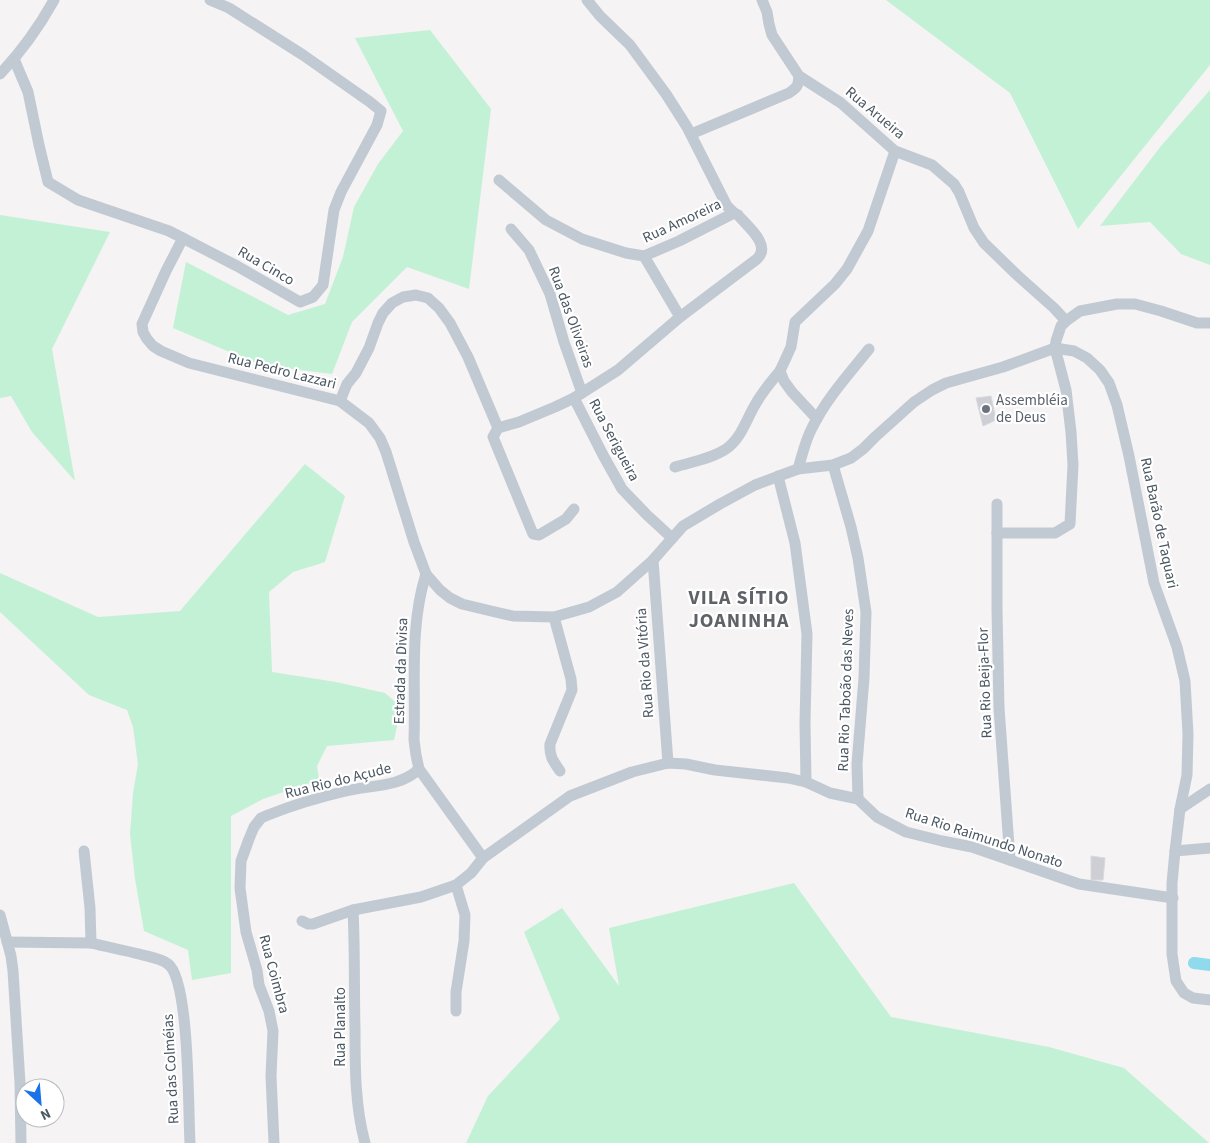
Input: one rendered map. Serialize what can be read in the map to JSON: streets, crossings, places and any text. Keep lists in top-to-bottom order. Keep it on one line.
{"streets":{"street":["Rua Arueira","Rua Amoreira","Rua Cinco","Rua das Oliveiras","Rua Pedro Lazzari","Rua Serigueira","Rua Barão de Taquari","Rua Rio da Vitória","Estrada da Divisa","Rua Rio Beija-Flor","Rua Rio Taboão das Neves","Rua Rio do Açude","Rua Rio Raimundo Nonato","Rua Coimbra","Rua Planalto","Rua das Colméias"]},"crossings":[["Rua Cinco","Rua Pedro Lazzari"],["Rua das Oliveiras","Rua Serigueira"],["Rua Pedro Lazzari","Estrada da Divisa"],["Rua Barão de Taquari","Rua Rio Raimundo Nonato"],["Estrada da Divisa","Rua Rio do Açude"],["Rua Rio Beija-Flor","Rua Rio Raimundo Nonato"],["Rua Rio Taboão das Neves","Rua Rio Raimundo Nonato"],["Rua Rio do Açude","Rua Coimbra"]],"districts":["VILA SÍTIO JOANINHA"],"places":["Assembléia de Deus"],"north":"bottom right"}
